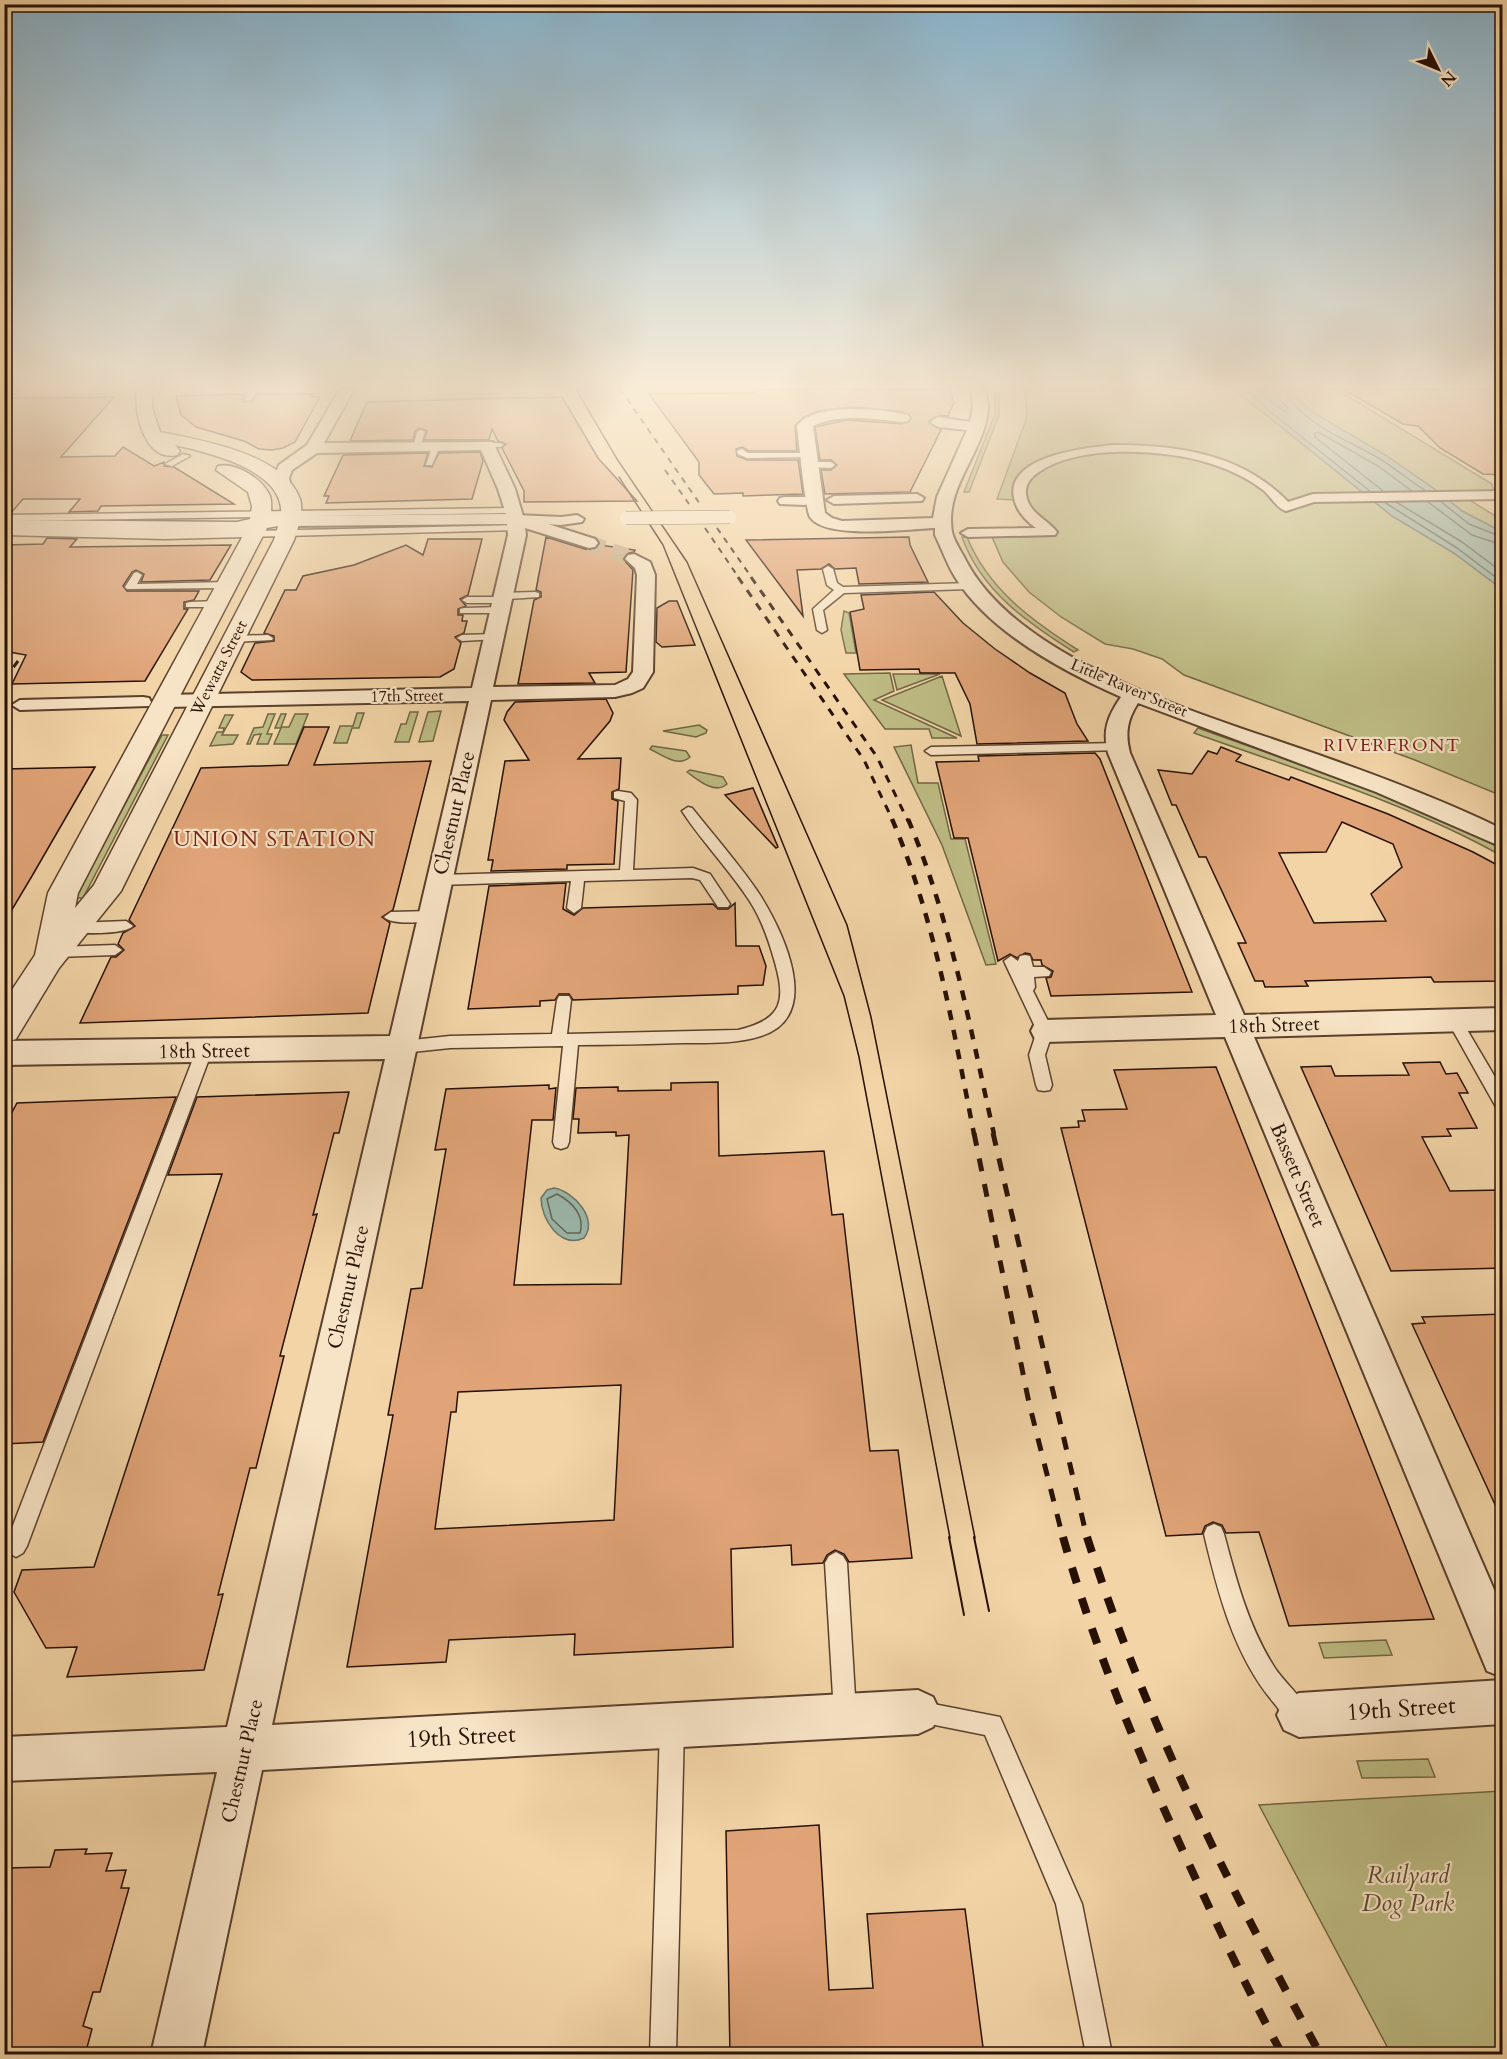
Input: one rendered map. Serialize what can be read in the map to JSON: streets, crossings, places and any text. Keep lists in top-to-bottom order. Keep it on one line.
{"streets":{"street":["Wewatta Street","Little Raven Street","17th Street","Chestnut Place","18th Street","Bassett Street","19th Street"]},"crossings":[["Wewatta Street","17th Street"],["Little Raven Street","Bassett Street"],["17th Street","Chestnut Place"],["Chestnut Place","18th Street"],["Chestnut Place","19th Street"],["18th Street","Bassett Street"]],"districts":["RIVERFRONT","UNION STATION"],"parks":["Railyard Dog Park"],"north":"bottom right"}
